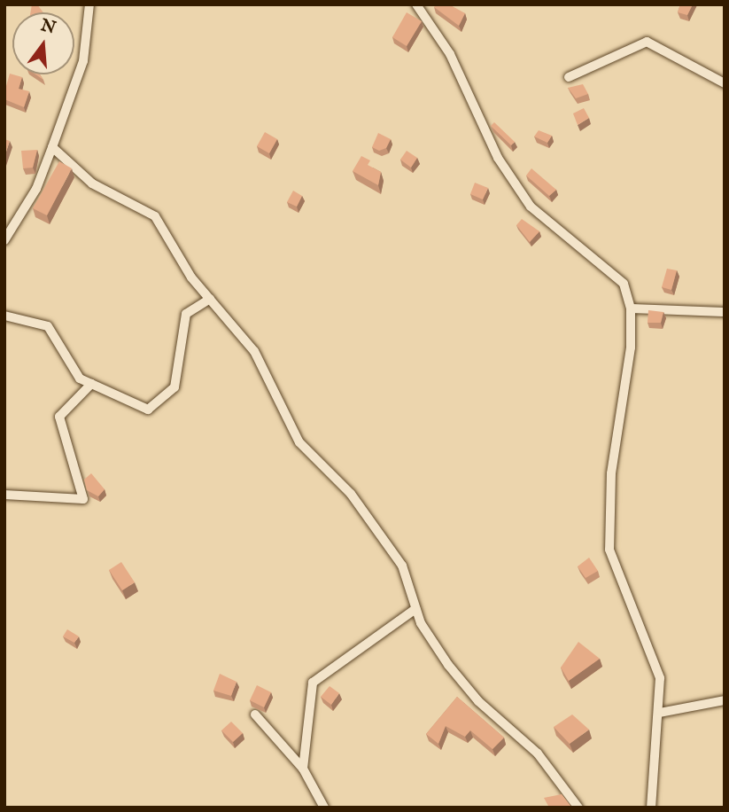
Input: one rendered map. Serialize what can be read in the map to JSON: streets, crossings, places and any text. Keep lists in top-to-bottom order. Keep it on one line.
{"north":"top"}
